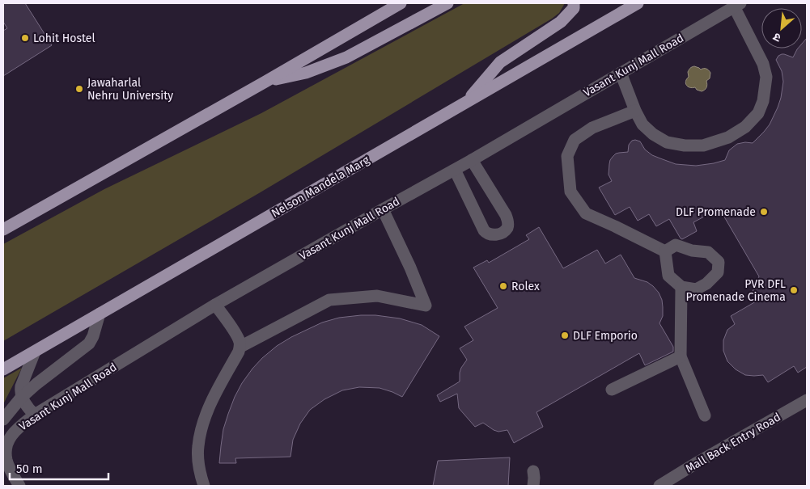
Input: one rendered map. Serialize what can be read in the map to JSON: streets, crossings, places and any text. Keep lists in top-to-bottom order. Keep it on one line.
{"streets":{"main road":["Nelson Mandela Marg"],"lane":["Vasant Kunj Mall Road","Mall Back Entry Road"]},"crossings":[["Vasant Kunj Mall Road","Nelson Mandela Marg"]],"places":["Lohit Hostel","Jawaharlal Nehru University","DLF Promenade","Rolex","PVR DFL Promenade Cinema","DLF Emporio"],"scale_bar":"50 m","north":"bottom left"}
